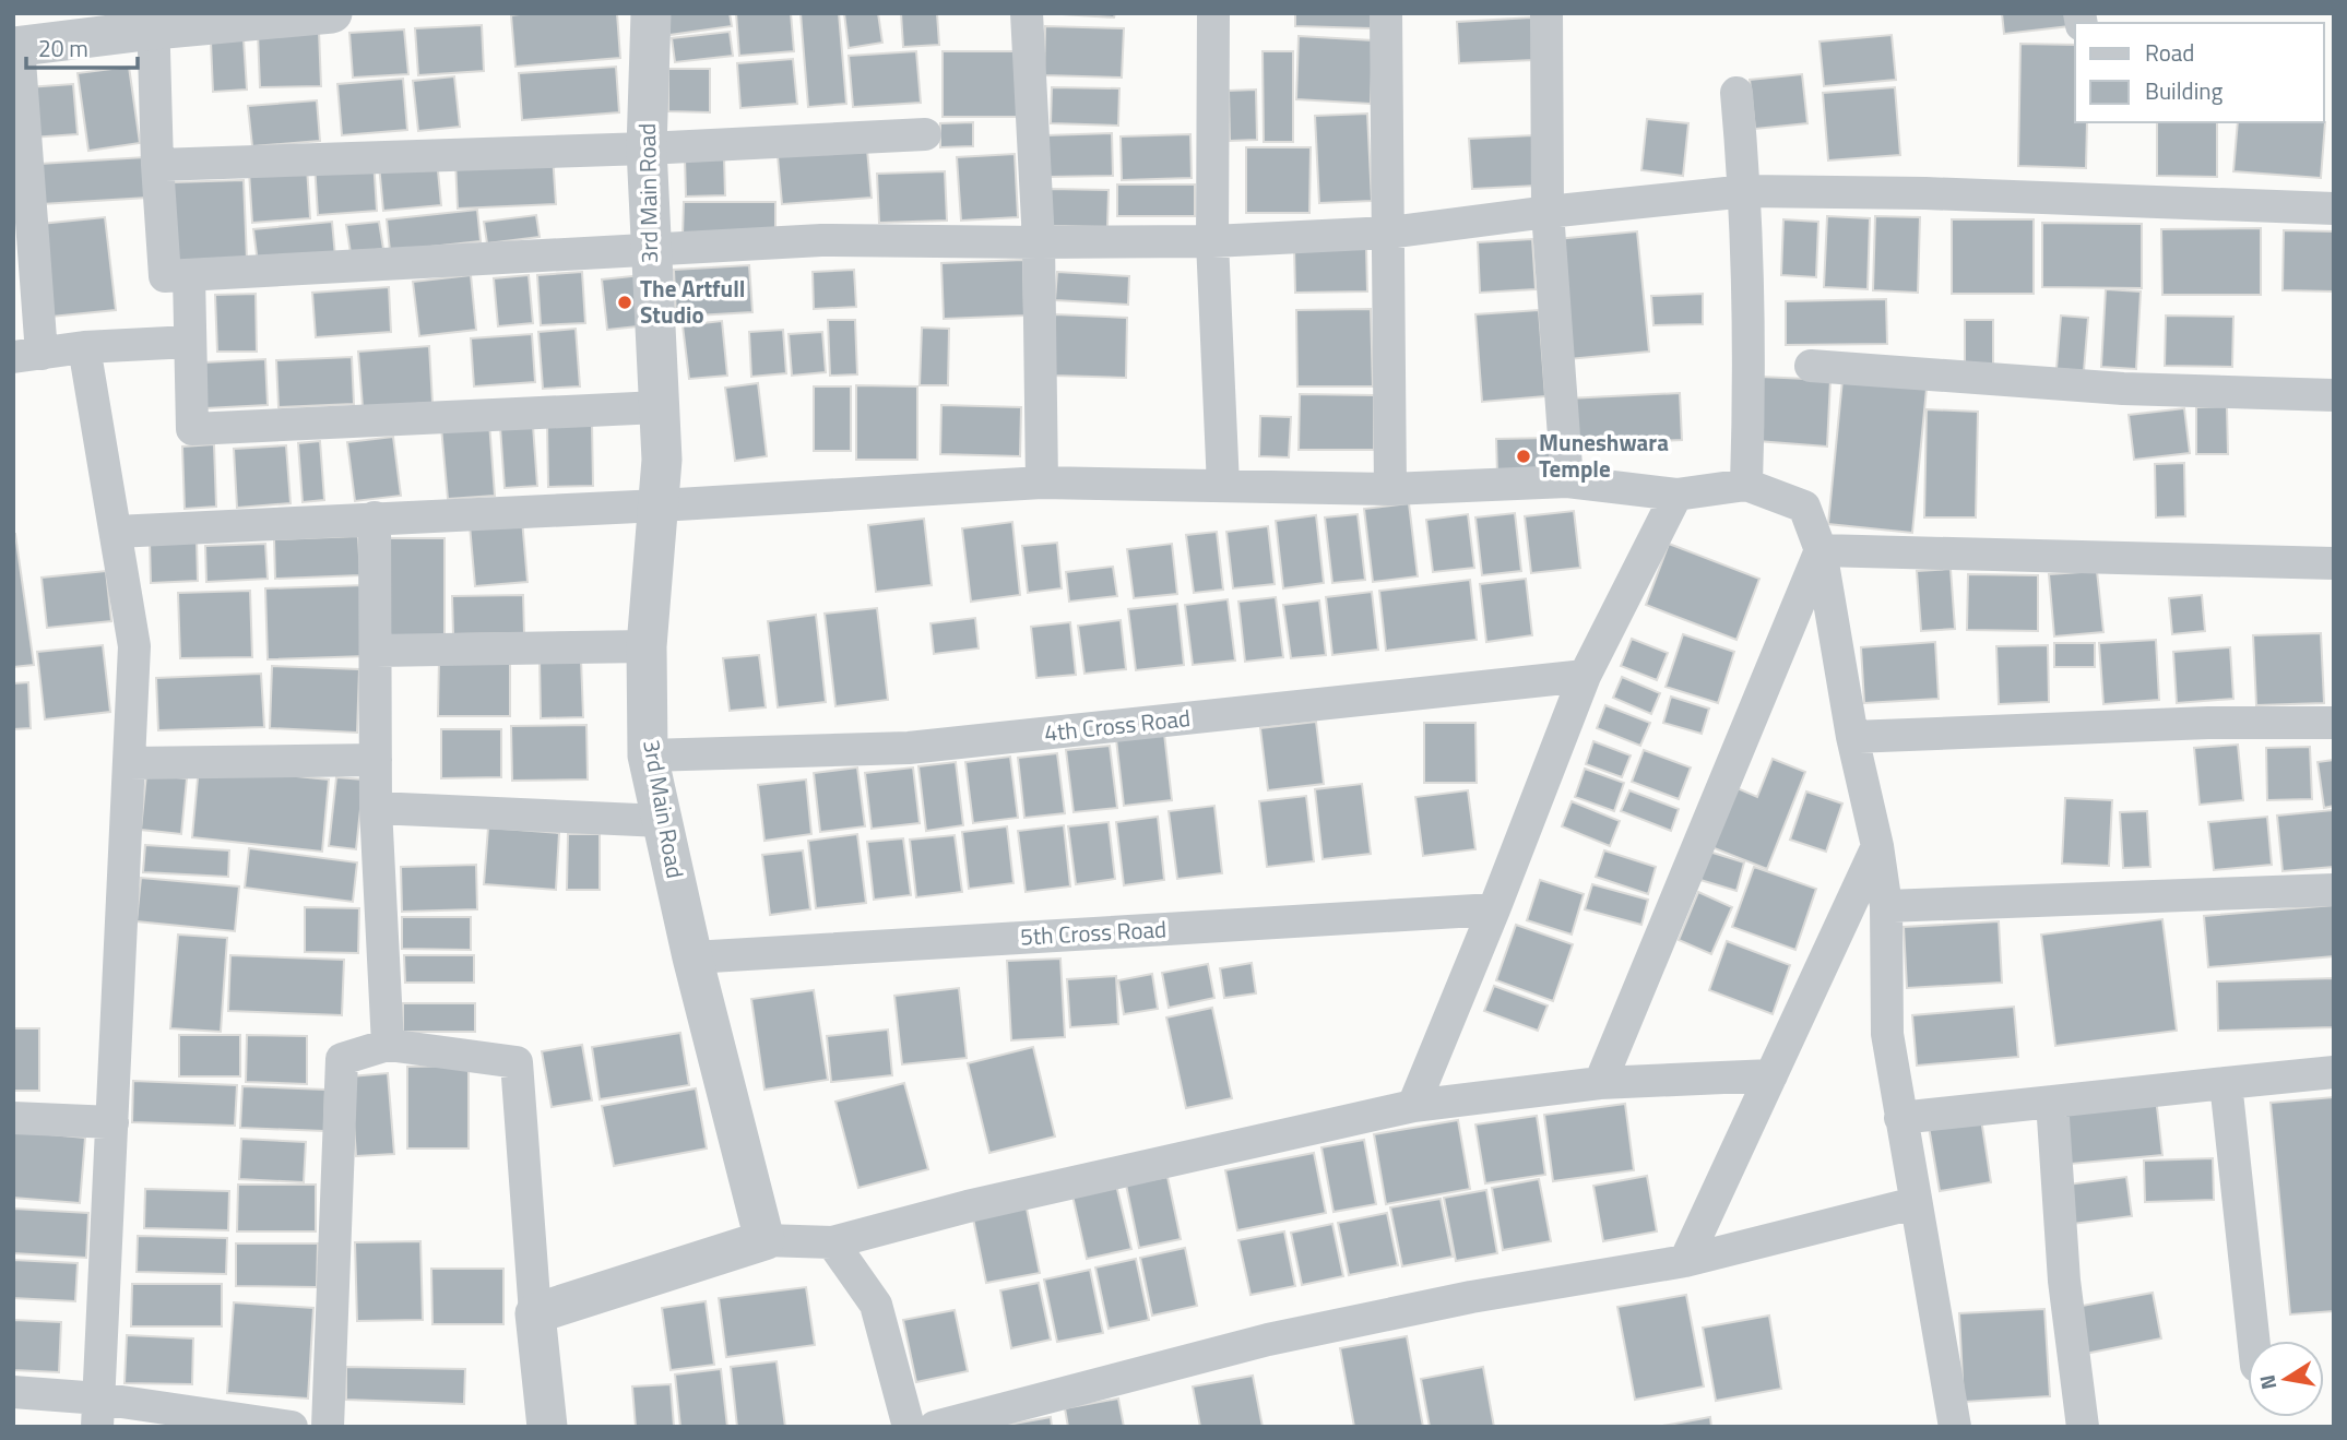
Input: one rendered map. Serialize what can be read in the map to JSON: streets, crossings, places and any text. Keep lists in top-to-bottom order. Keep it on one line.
{"streets":{"street":["3rd Main Road","4th Cross Road","5th Cross Road"]},"crossings":[["3rd Main Road","4th Cross Road"],["3rd Main Road","5th Cross Road"]],"places":["The Artfull Studio","Muneshwara Temple"],"legend":["Road","Building"],"scale_bar":"20 m","north":"left"}
